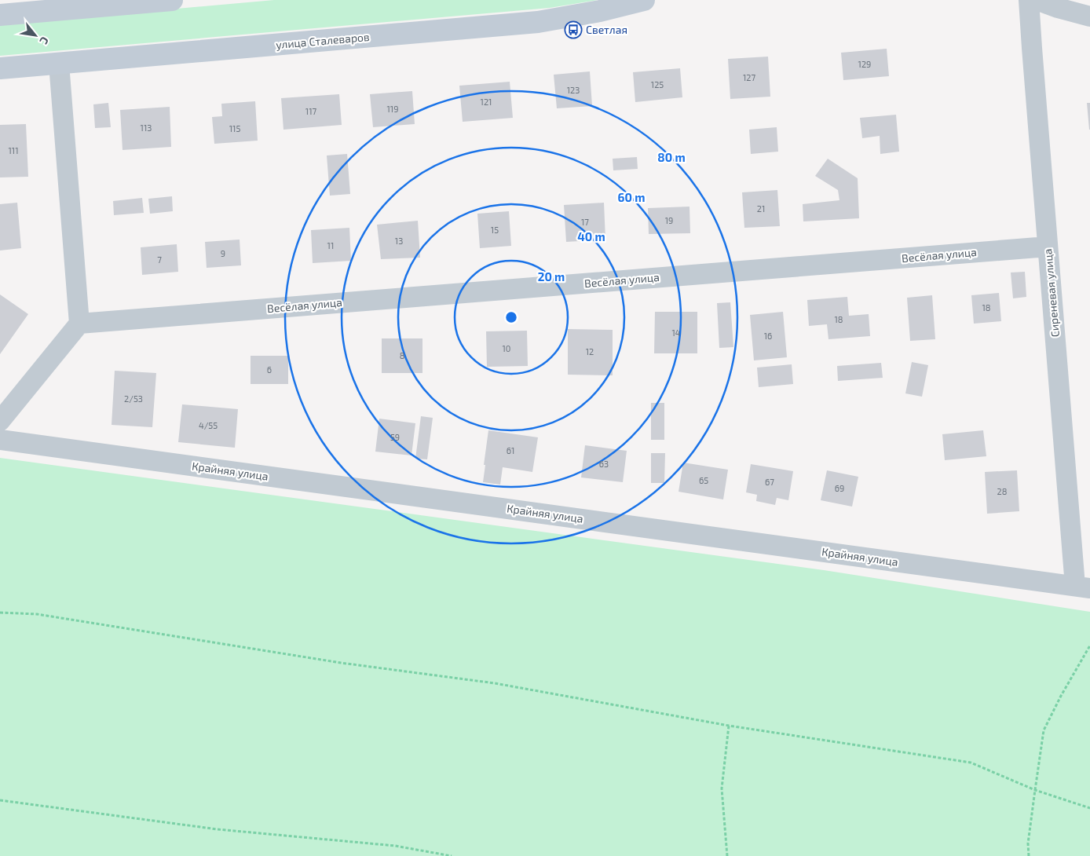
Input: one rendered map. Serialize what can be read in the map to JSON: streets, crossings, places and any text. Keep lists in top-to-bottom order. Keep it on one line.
{"streets":{"main road":["улица Сталеваров"],"street":["Весёлая улица","Сиреневая улица","Крайняя улица"]},"crossings":[["Весёлая улица","Сиреневая улица"],["Сиреневая улица","Крайняя улица"]],"places":{"bus stop":["Светлая"]},"house_numbers":["129","127","125","123","121","119","117","113","115","111","21","19","17","15","13","11","9","7","18","18","14","16","10","12","8","6","2/53","4/55","59","61","63","65","67","69","28"],"north":"bottom right","rings":["80 m","60 m","40 m","20 m"]}
